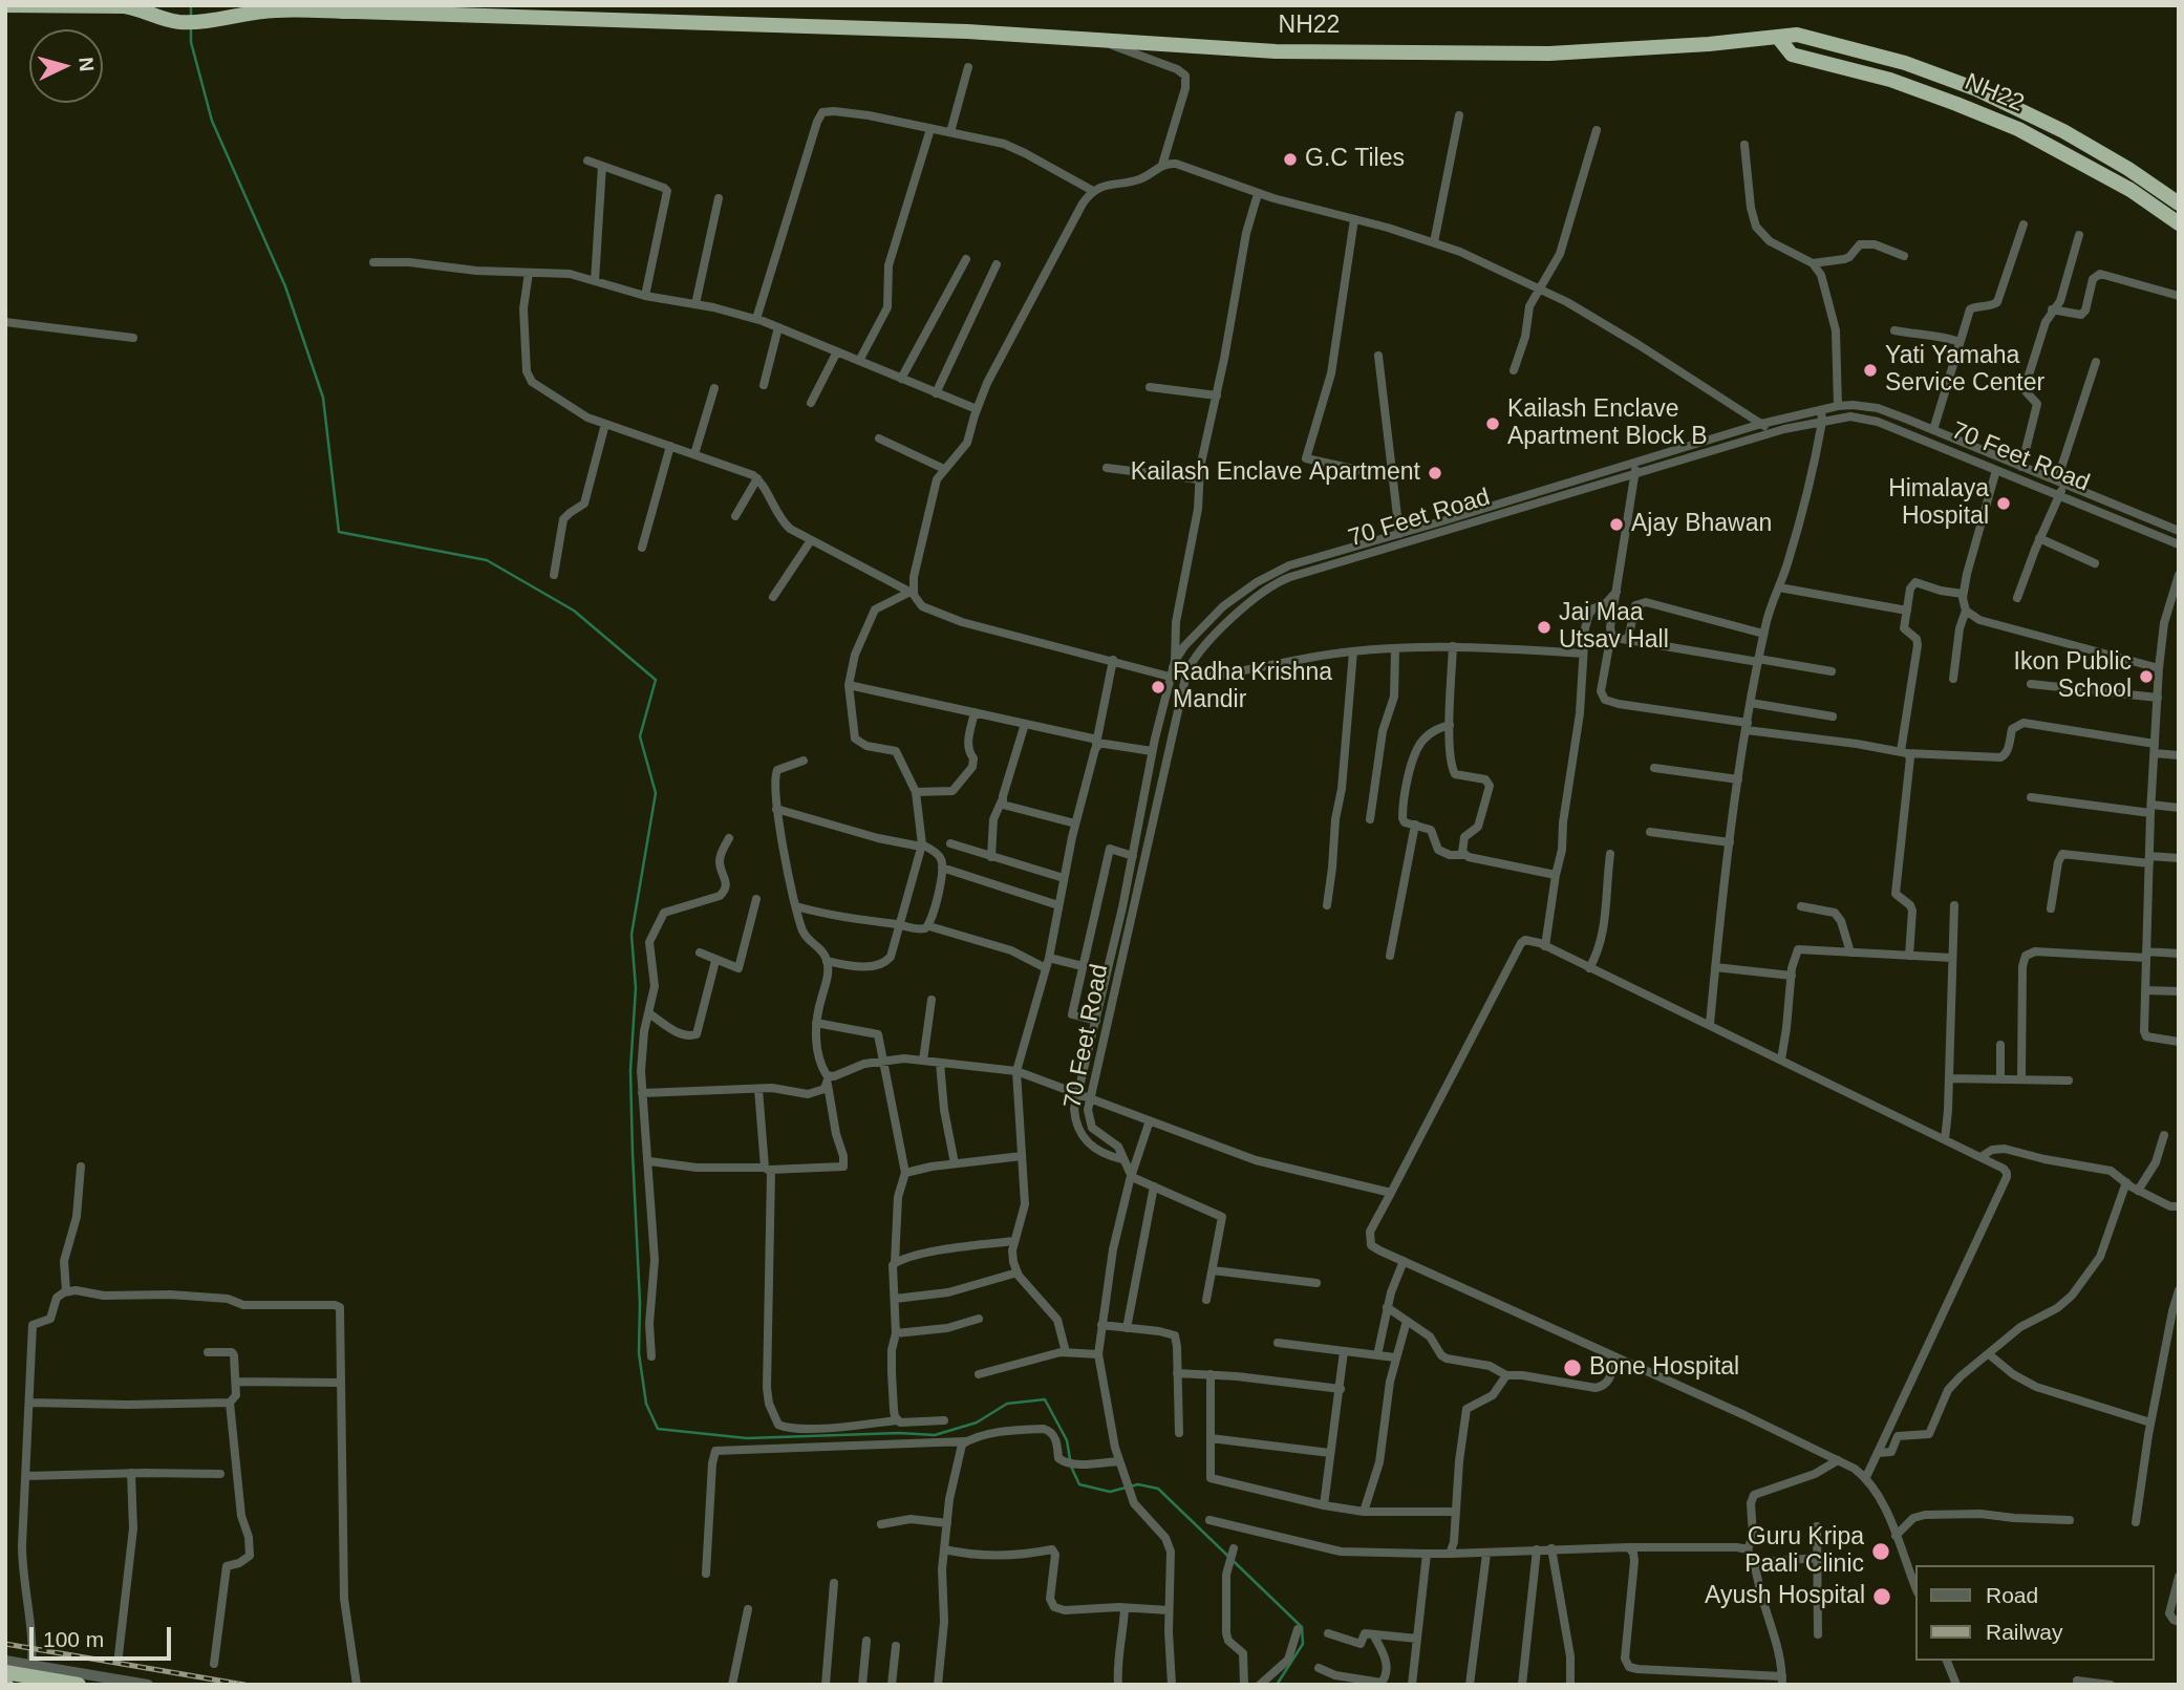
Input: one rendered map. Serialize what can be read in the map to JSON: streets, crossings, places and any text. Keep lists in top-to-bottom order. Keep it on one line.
{"streets":{"highway":["NH22"],"street":["70 Feet Road"]},"places":["G.C Tiles","Yati Yamaha Service Center","Kailash Enclave Apartment Block B","Kailash Enclave Apartment","Himalaya Hospital","Ajay Bhawan","Jai Maa Utsav Hall","Ikon Public School","Radha Krishna Mandir","Bone Hospital","Guru Kripa Paali Clinic","Ayush Hospital"],"legend":["Road","Railway"],"scale_bar":"100 m","north":"right"}
